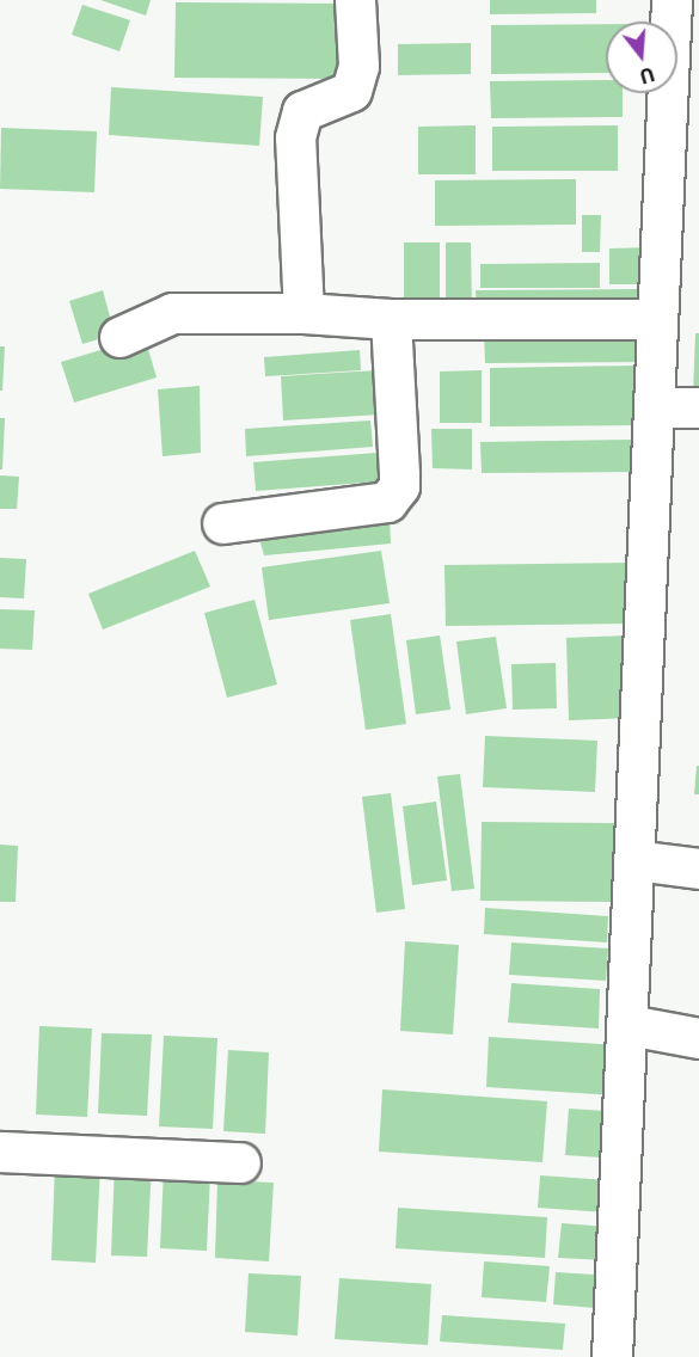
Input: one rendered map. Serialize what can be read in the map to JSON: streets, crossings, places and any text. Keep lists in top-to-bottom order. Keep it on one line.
{"north":"bottom"}
